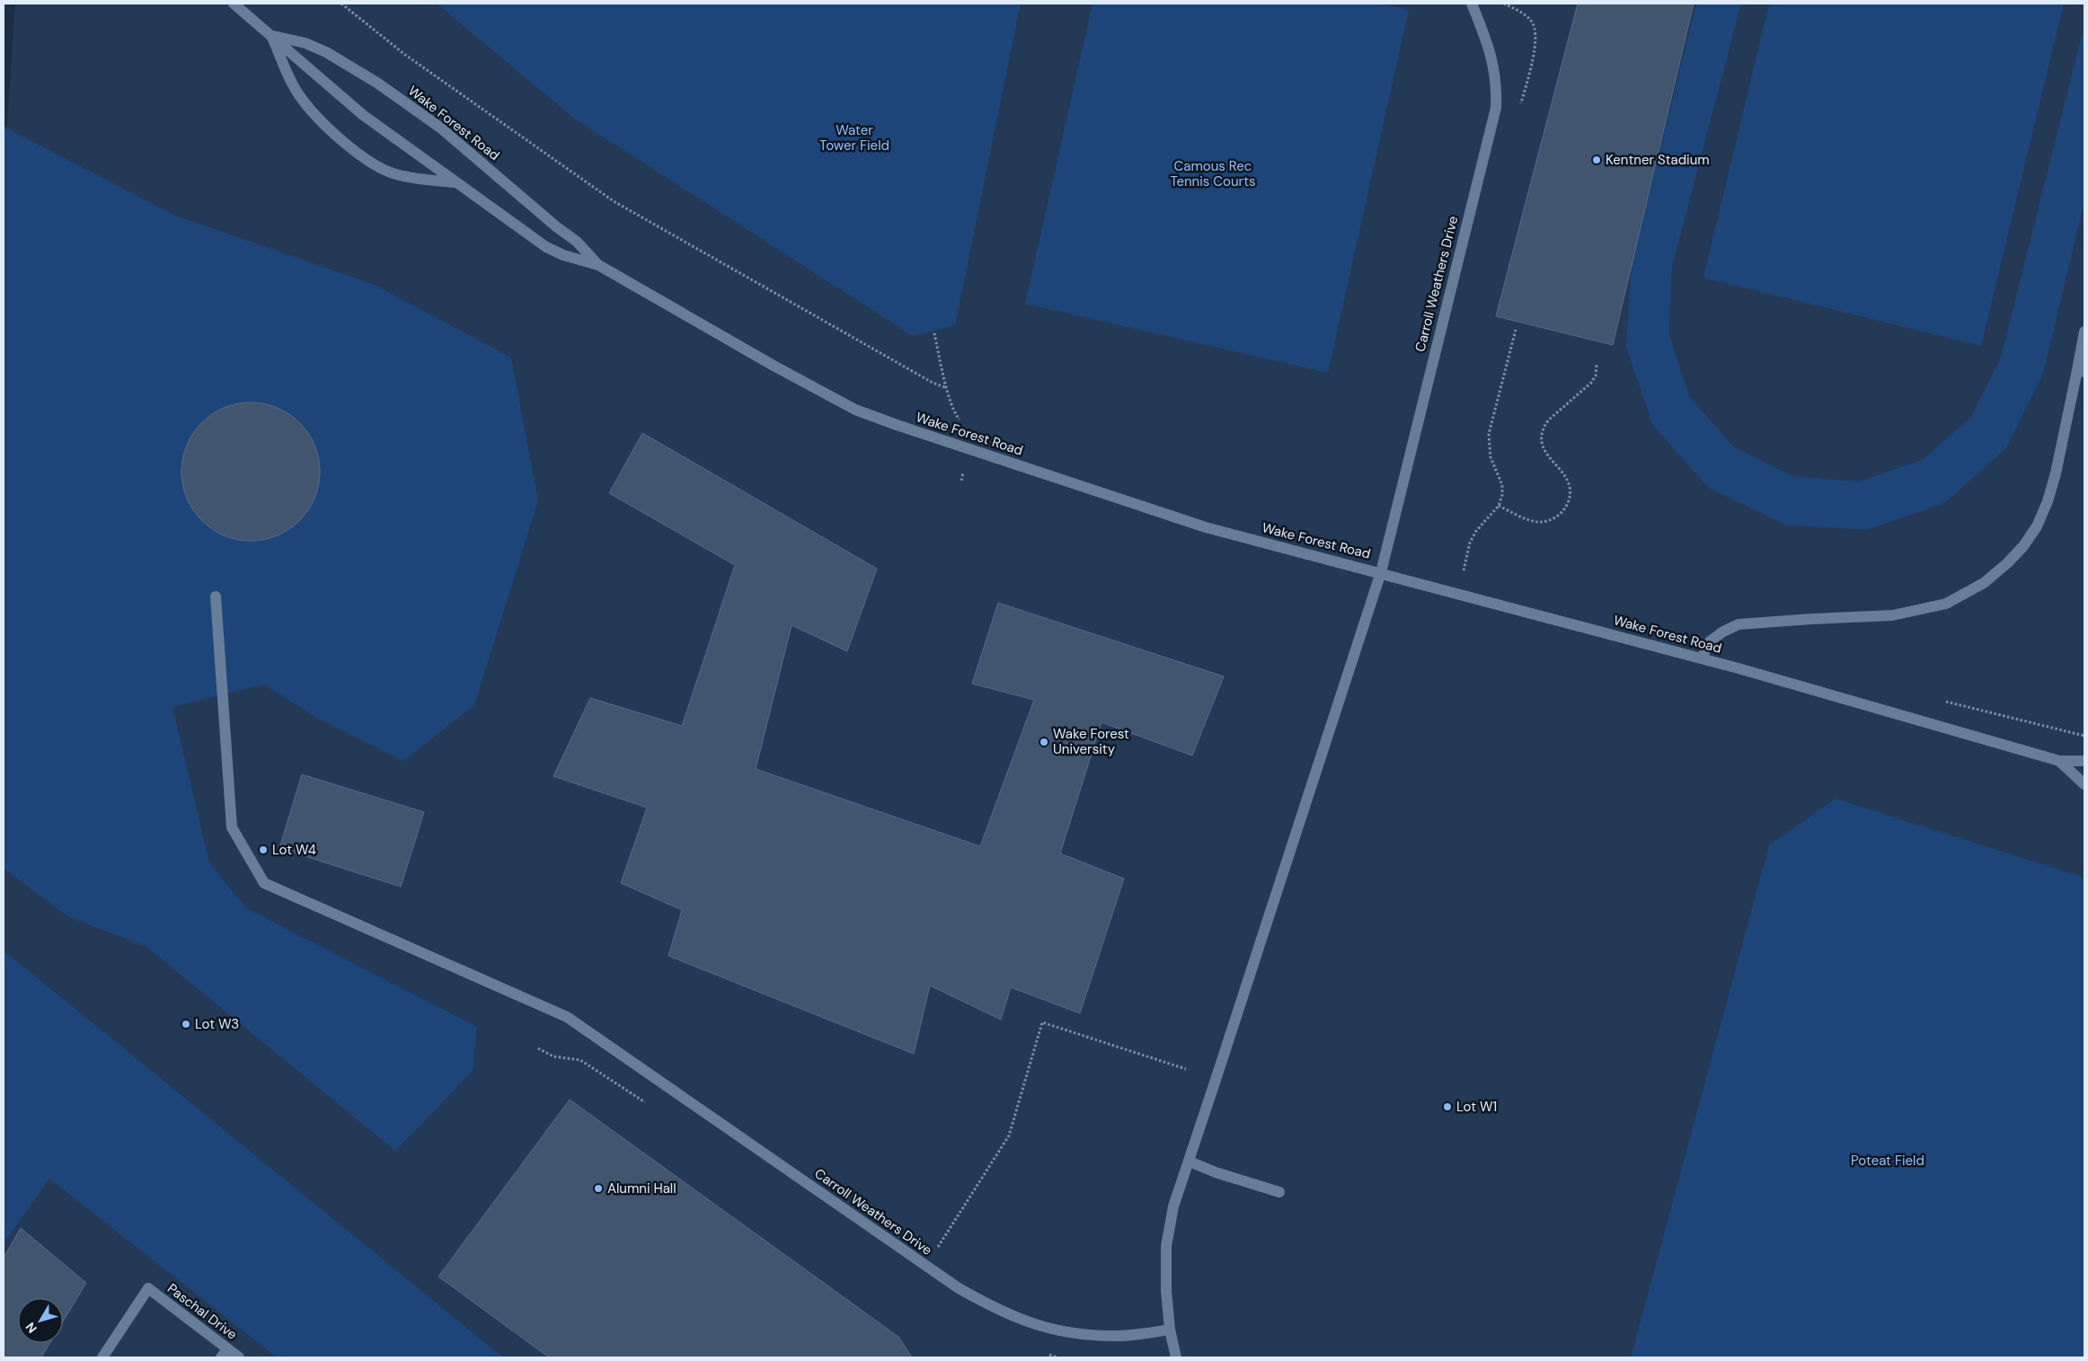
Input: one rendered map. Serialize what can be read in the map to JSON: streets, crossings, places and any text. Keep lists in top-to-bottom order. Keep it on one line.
{"streets":{"street":["Wake Forest Road","Carroll Weathers Drive","Paschal Drive"]},"crossings":[["Wake Forest Road","Carroll Weathers Drive"]],"parks":["Water Tower Field","Camous Rec Tennis Courts","Poteat Field"],"places":["Kentner Stadium","Wake Forest University","Lot W4","Lot W3","Lot W1","Alumni Hall"],"north":"bottom left"}
